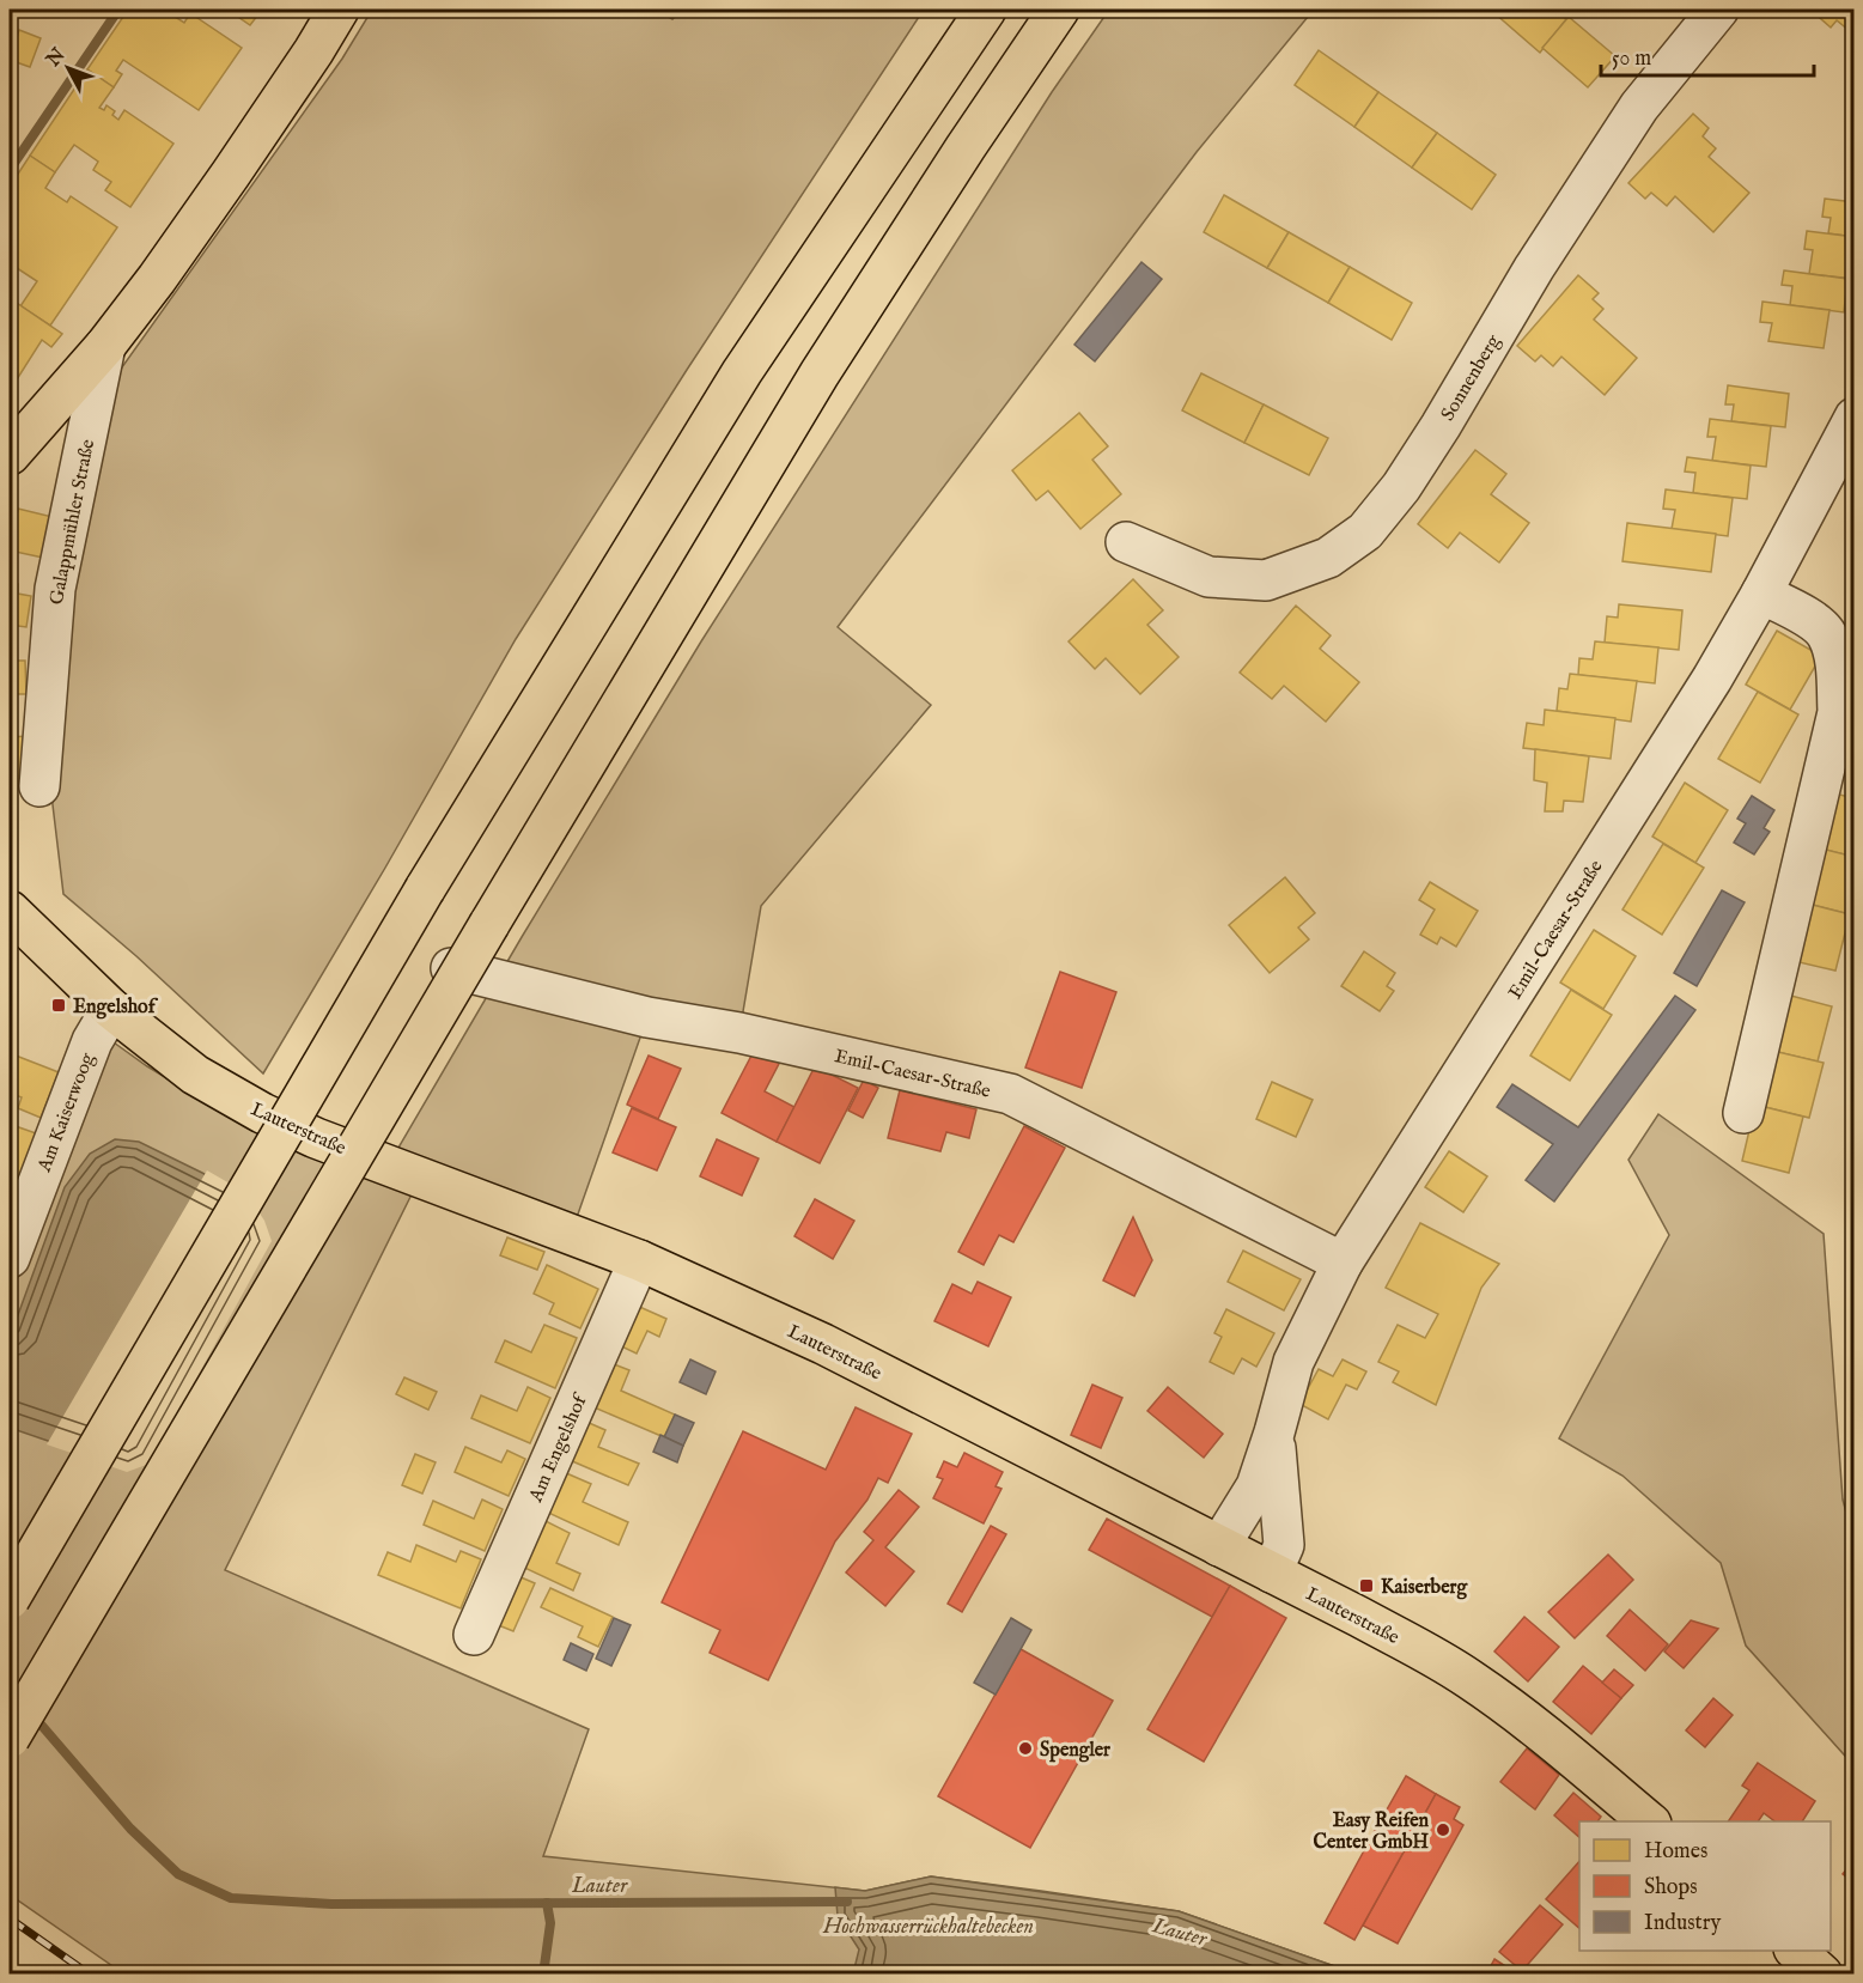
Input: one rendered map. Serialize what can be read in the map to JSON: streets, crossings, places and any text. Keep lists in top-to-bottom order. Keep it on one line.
{"streets":{"main road":["Galappmühler Straße","Lauterstraße"],"street":["Sonnenberg","Emil-Caesar-Straße","Am Kaiserwoog","Am Engelshof"]},"crossings":[["Emil-Caesar-Straße","Lauterstraße"],["Am Kaiserwoog","Lauterstraße"],["Lauterstraße","Am Engelshof"]],"water":["Lauter","Hochwasserrückhaltebecken"],"places":{"transit":["Engelshof","Kaiserberg"],"other":["Spengler","Easy Reifen Center GmbH"]},"legend":["Homes","Shops","Industry"],"scale_bar":"50 m","north":"top left"}
